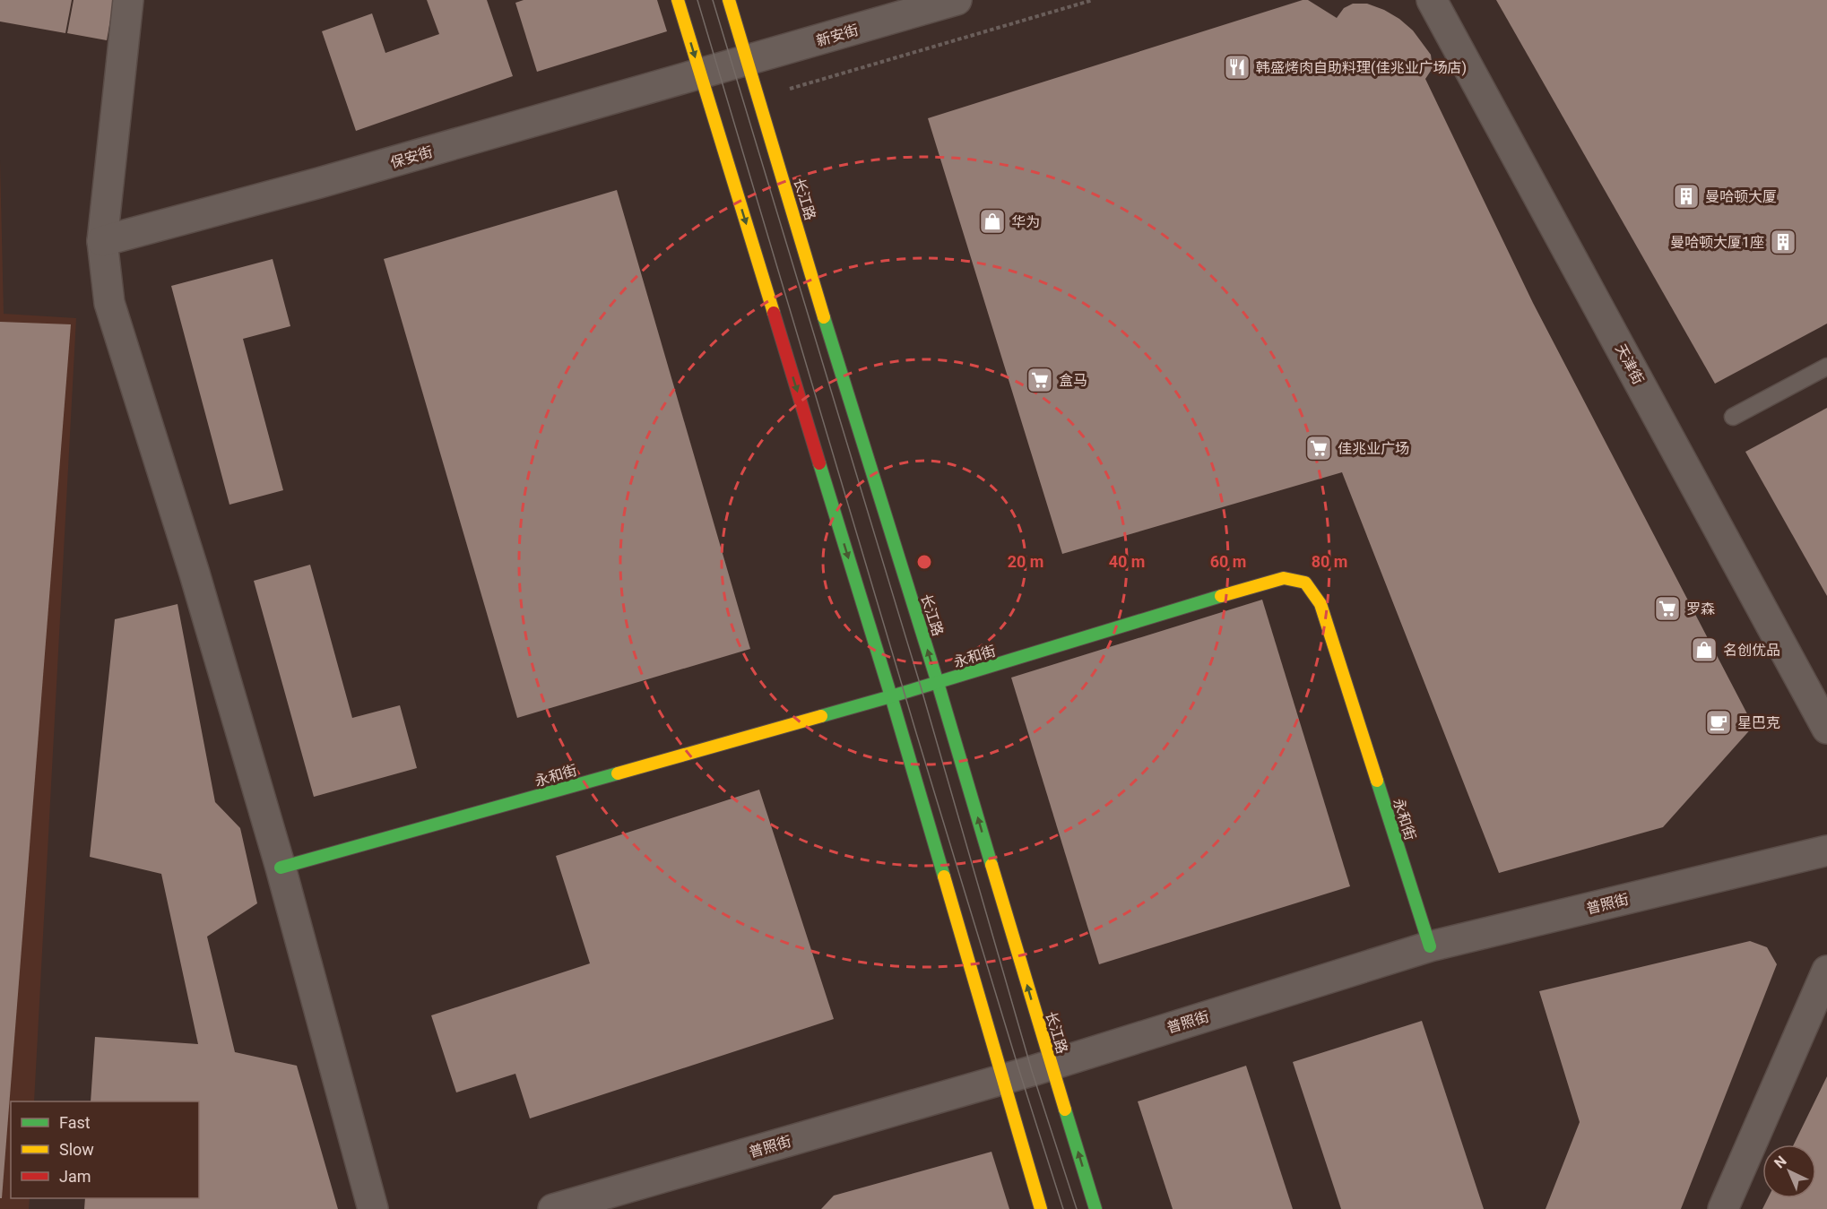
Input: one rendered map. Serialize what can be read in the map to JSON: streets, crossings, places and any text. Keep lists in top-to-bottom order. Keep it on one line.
{"streets":{"main road":["长江路","永和街"],"street":["新安街","保安街","天津街","普照街"]},"crossings":[["新安街","保安街"],["新安街","长江路"],["长江路","永和街"],["长江路","普照街"],["永和街","普照街"]],"places":{"restaurant":["韩盛烤肉自助料理(佳兆业广场店)"],"building":["曼哈顿大厦","曼哈顿大厦1座"],"shop":["华为","名创优品"],"supermarket":["盒马","佳兆业广场","罗森"],"cafe":["星巴克"]},"legend":["Fast","Slow","Jam"],"north":"top left","rings":["20 m","40 m","60 m","80 m"]}
